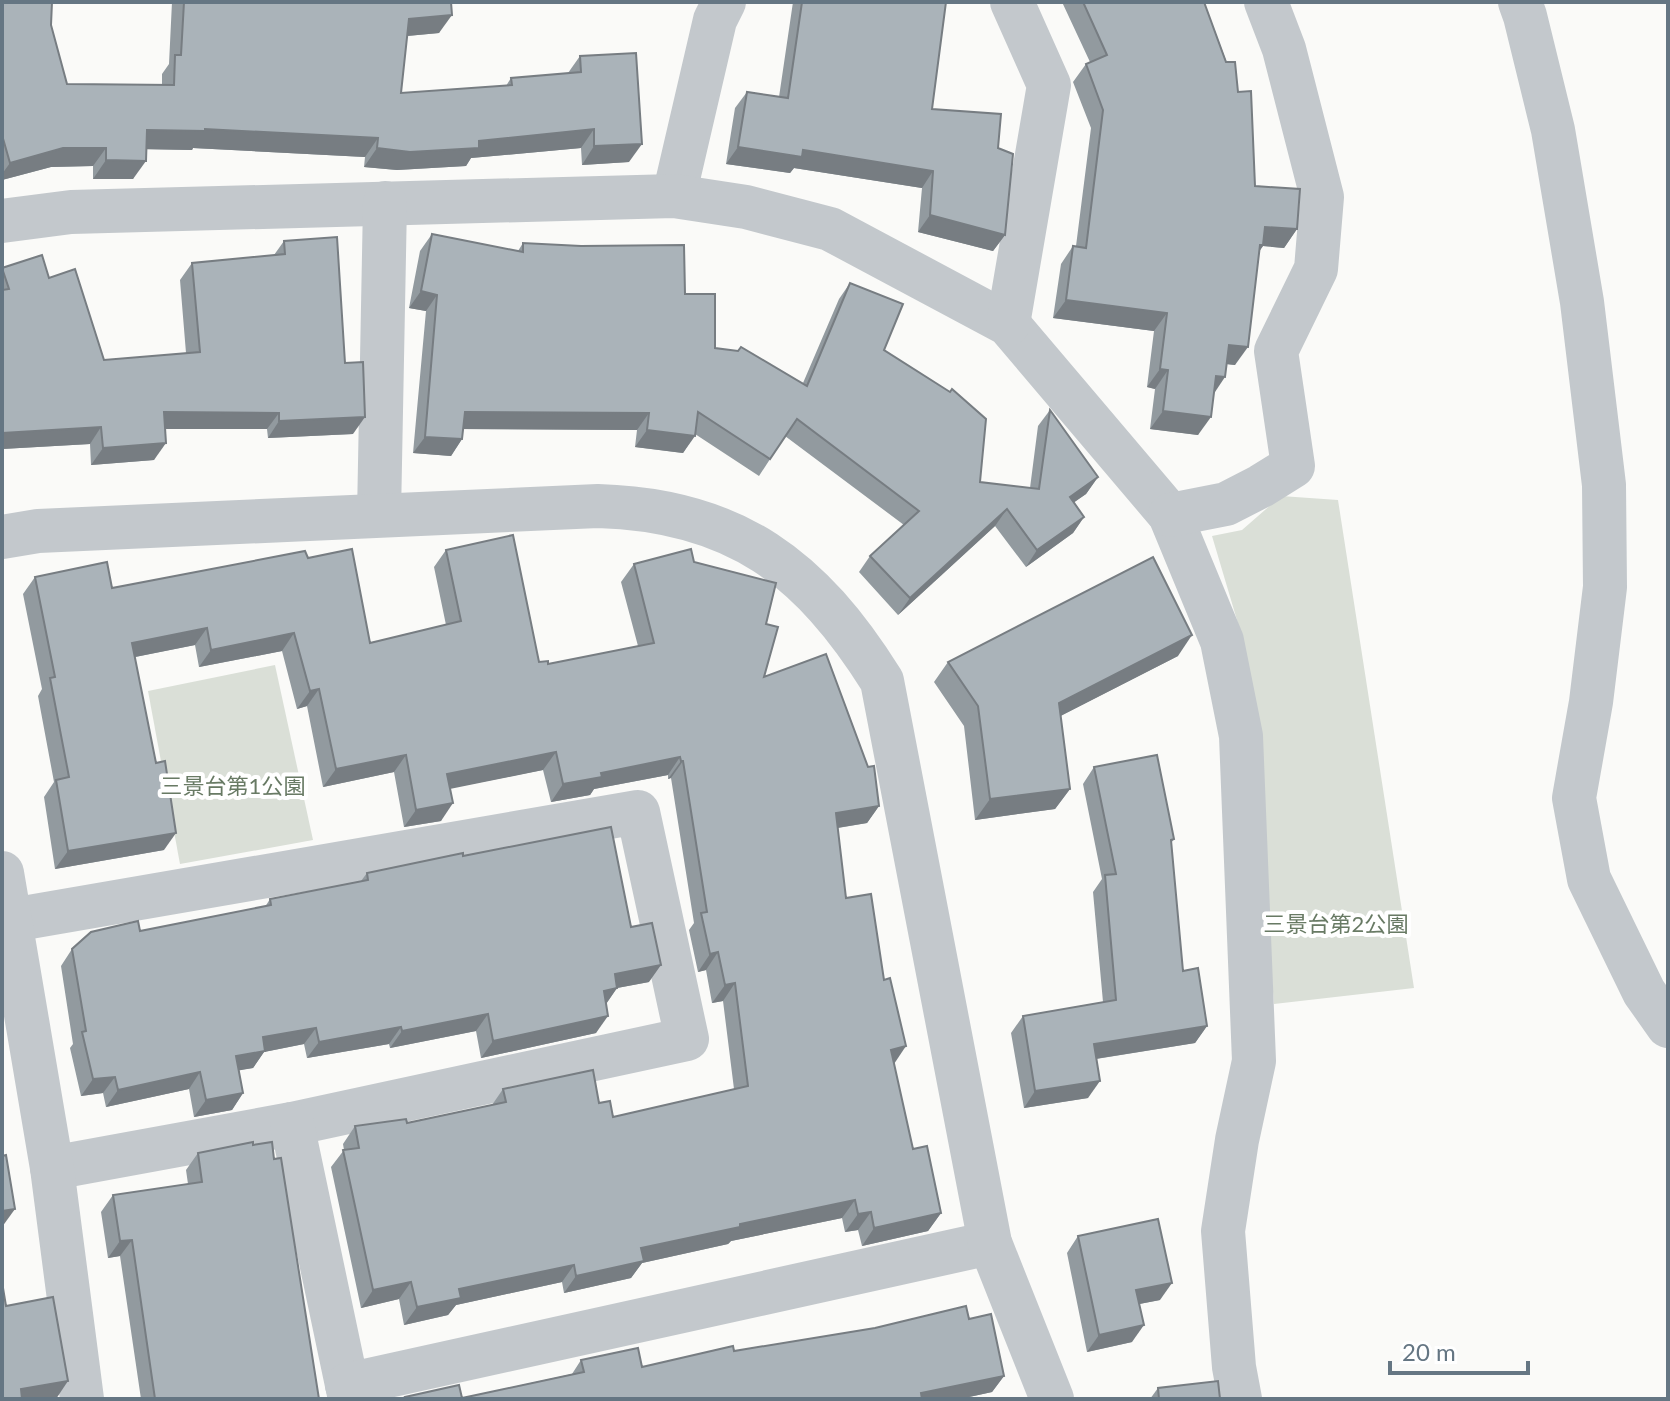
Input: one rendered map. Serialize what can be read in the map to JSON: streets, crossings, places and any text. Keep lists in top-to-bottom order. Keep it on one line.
{"parks":["三景台第1公園","三景台第2公園"],"scale_bar":"20 m"}
